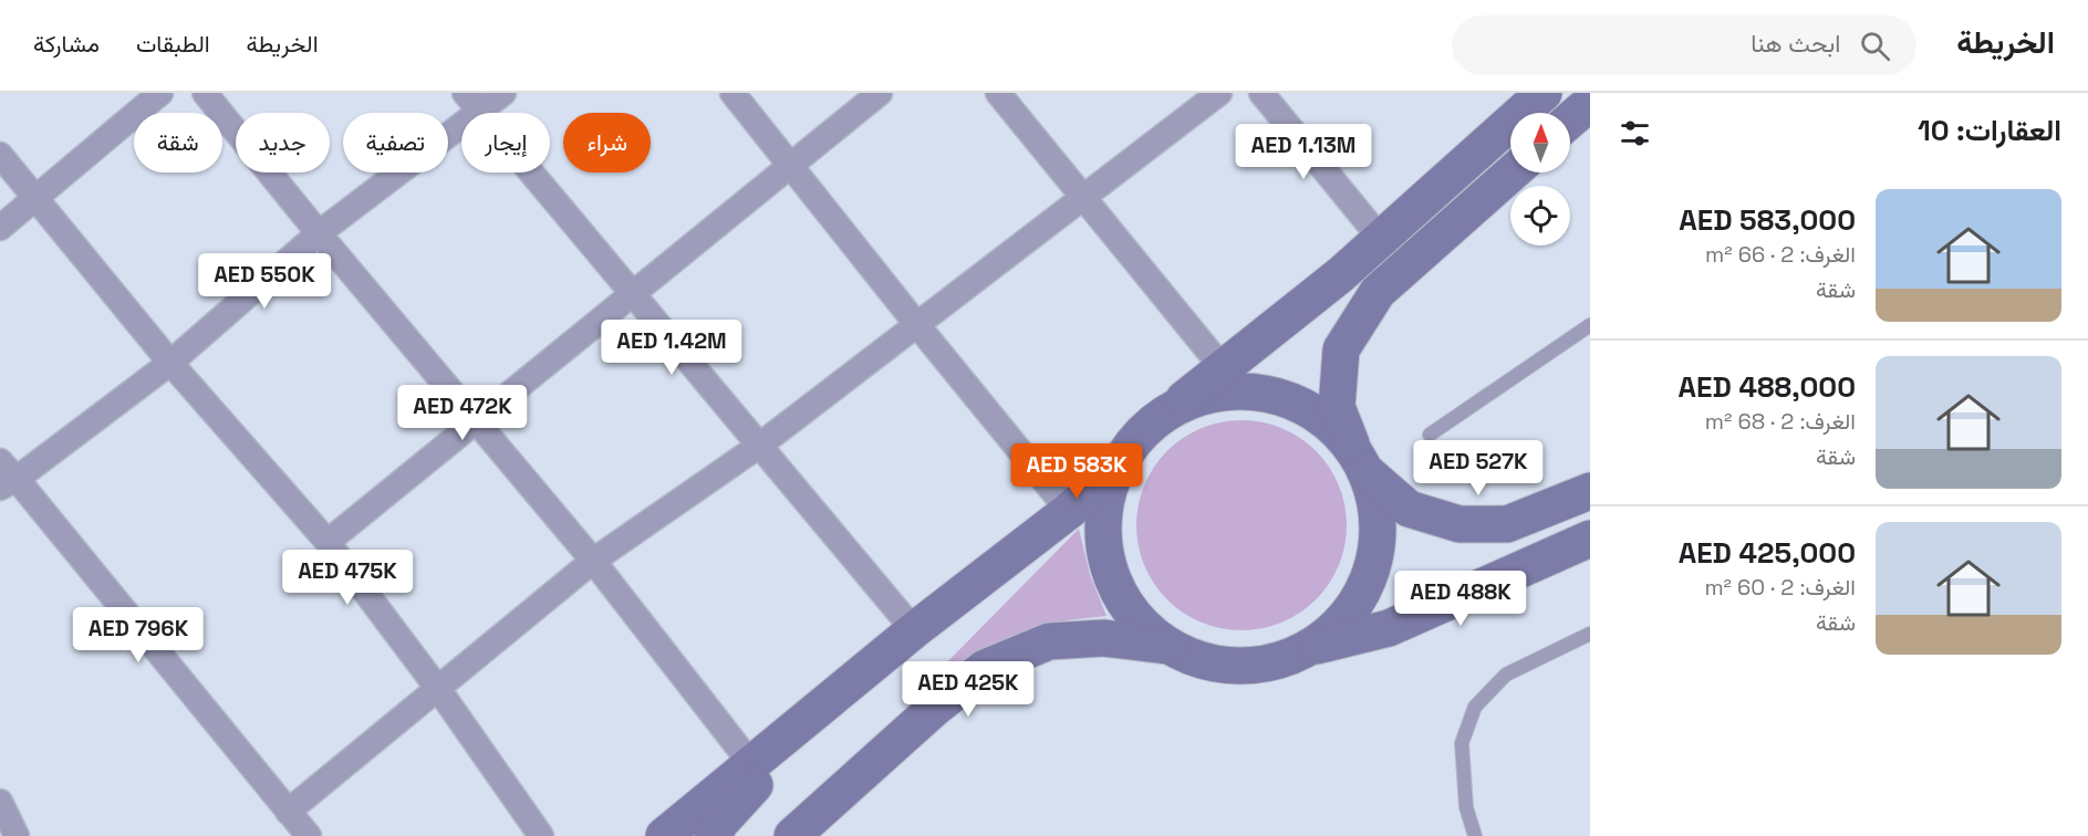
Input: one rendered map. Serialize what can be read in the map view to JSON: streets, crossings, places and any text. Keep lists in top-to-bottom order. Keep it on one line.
{"north":"top","page":{"header":"الخريطة","search":"ابحث هنا","nav":["الخريطة","الطبقات","مشاركة"],"heading":"العقارات: 10","chip":["شراء","إيجار","تصفية","جديد","شقة"],"price":["AED 1.13M","AED 550K","AED 1.42M","AED 472K","AED 527K","AED 583K","AED 475K","AED 488K","AED 796K","AED 425K"],"list":[{"name":"AED 583,000","note":"الغرف: 2 · 66 m² · شقة"},{"name":"AED 488,000","note":"الغرف: 2 · 68 m² · شقة"},{"name":"AED 425,000","note":"الغرف: 2 · 60 m² · شقة"}]}}
